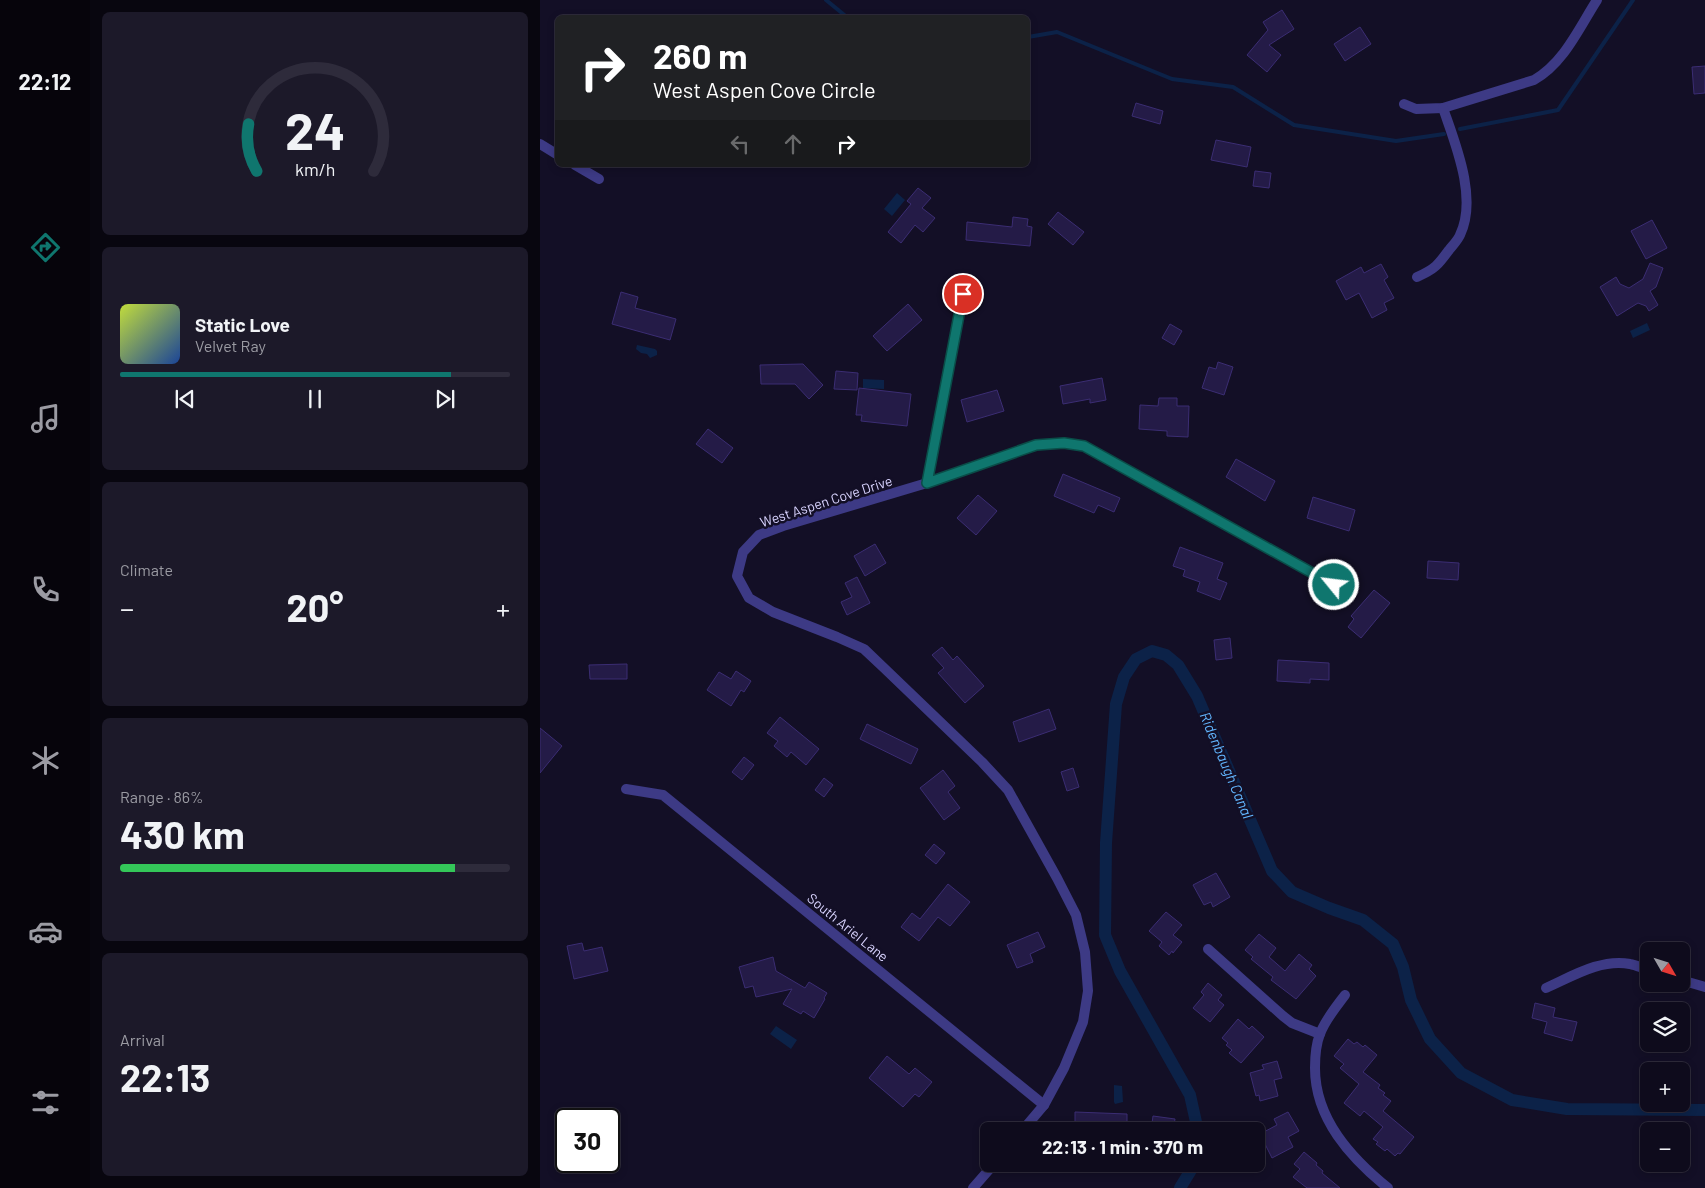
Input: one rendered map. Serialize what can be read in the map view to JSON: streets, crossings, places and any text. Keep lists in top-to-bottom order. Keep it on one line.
{"streets":{"street":["West Aspen Cove Drive","South Ariel Lane"]},"crossings":[["West Aspen Cove Drive","South Ariel Lane"]],"water":["Ridenbaugh Canal"],"north":"bottom right","page":{"tabs":"22:12","turn":["260 m","West Aspen Cove Circle"],"song":["Static Love","Velvet Ray"],"tile":["Climate",["Range · 86%","430 km"],["Arrival","22:13"]],"heat":["−","20°","+"],"map_buttons":["+","−"],"limit":"30","trip":"22:13 · 1 min · 370 m","gauge":["24","km/h"]}}
